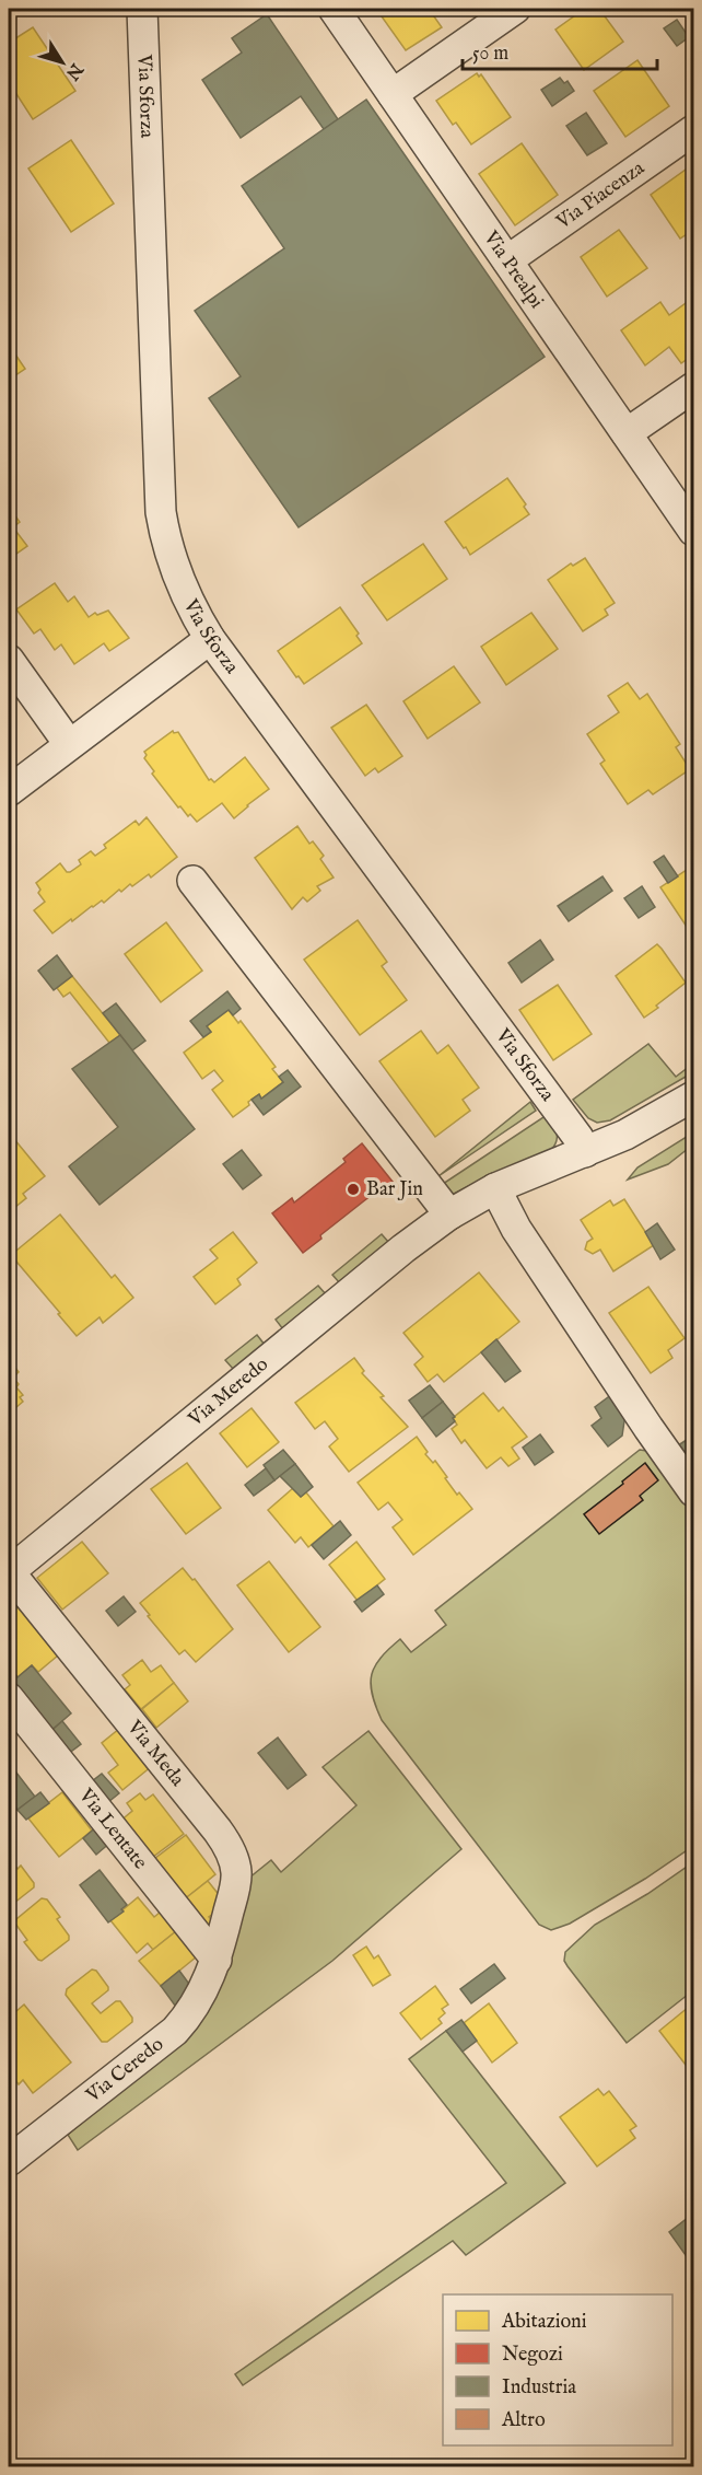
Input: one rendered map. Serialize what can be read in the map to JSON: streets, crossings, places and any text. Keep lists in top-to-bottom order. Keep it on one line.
{"streets":{"street":["Via Sforza","Via Piacenza","Via Prealpi","Via Meredo","Via Meda","Via Lentate","Via Ceredo"]},"crossings":[["Via Sforza","Via Meredo"],["Via Piacenza","Via Prealpi"],["Via Meredo","Via Meda"],["Via Meda","Via Lentate"],["Via Meda","Via Ceredo"],["Via Lentate","Via Ceredo"]],"places":["Bar Jin"],"legend":["Abitazioni","Negozi","Industria","Altro"],"scale_bar":"50 m","north":"bottom right"}
